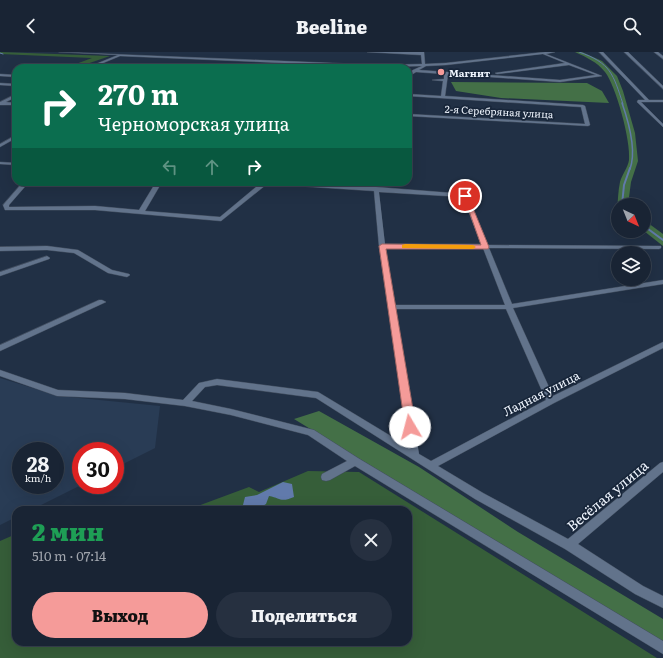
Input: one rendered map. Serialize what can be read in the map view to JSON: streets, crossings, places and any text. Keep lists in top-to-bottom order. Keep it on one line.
{"streets":{"street":["2-я Серебряная улица","Ладная улица","Весёлая улица"]},"places":["Магнит"],"north":"bottom right","page":{"header":"Beeline","turn":["270 m","Черноморская улица"],"speed":"28 km/h","limit":"30","heading":["2 мин","510 m · 07:14"],"buttons":["Выход","Поделиться"]}}
